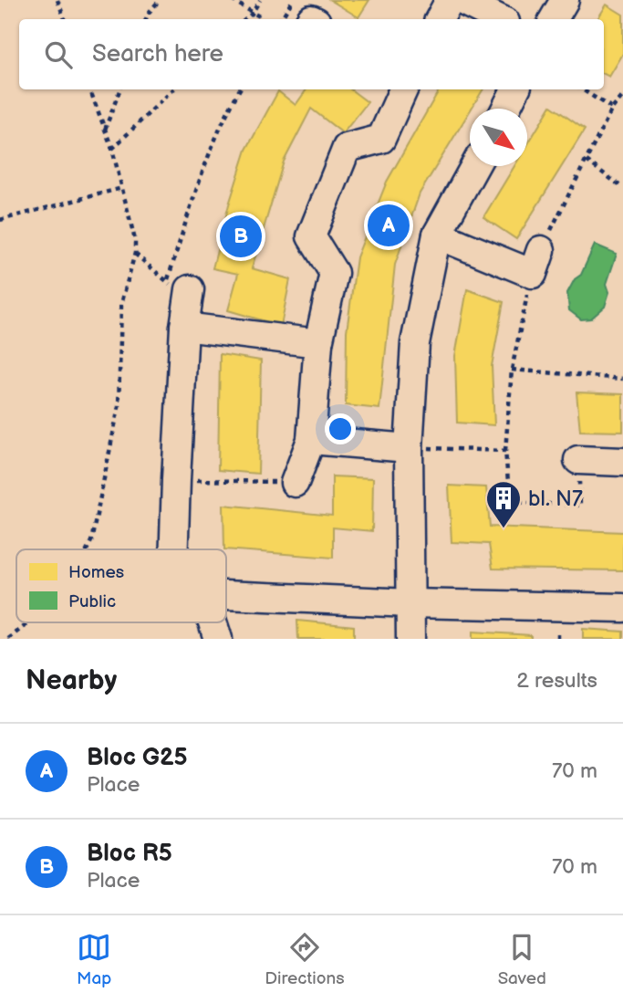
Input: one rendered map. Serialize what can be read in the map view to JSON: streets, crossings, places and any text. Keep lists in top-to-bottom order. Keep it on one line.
{"places":{"building":["bl. N7"]},"legend":["Homes","Public"],"north":"bottom right","page":{"search":"Search here","pins":["A","B"],"heading":["Nearby","2 results"],"list":[{"mark":"A","name":"Bloc G25","note":"Place","value":"70 m"},{"mark":"B","name":"Bloc R5","note":"Place","value":"70 m"}],"nav":["Map","Directions","Saved"]}}
